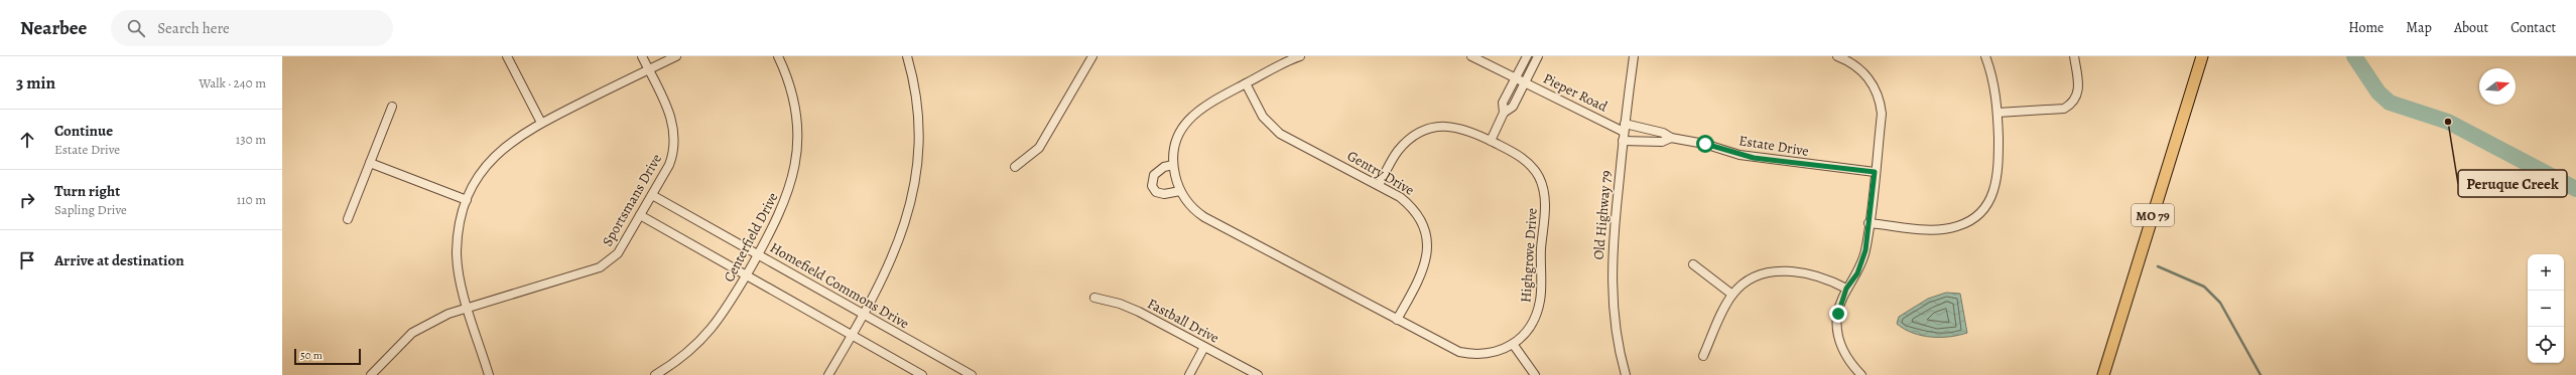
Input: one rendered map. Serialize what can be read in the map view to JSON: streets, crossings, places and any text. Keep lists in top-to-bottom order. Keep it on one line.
{"streets":{"main road":["MO 79"],"street":["Pieper Road","Estate Drive","Gentry Drive","Sportsmans Drive","Old Highway 79","Centerfield Drive","Highgrove Drive","Homefield Commons Drive","Fastball Drive"]},"crossings":[["Pieper Road","Estate Drive"],["Pieper Road","Old Highway 79"],["Estate Drive","Old Highway 79"],["Gentry Drive","Highgrove Drive"],["Sportsmans Drive","Homefield Commons Drive"],["Centerfield Drive","Homefield Commons Drive"]],"places":["Peruque Creek"],"scale_bar":"50 m","north":"right","page":{"header":"Nearbee","search":"Search here","nav":["Home","Map","About","Contact"],"heading":["3 min","Walk · 240 m"],"list":[["Continue","Estate Drive","130 m"],["Turn right","Sapling Drive","110 m"],"Arrive at destination"],"map_buttons":["+","−"],"scale":"50 m"}}
